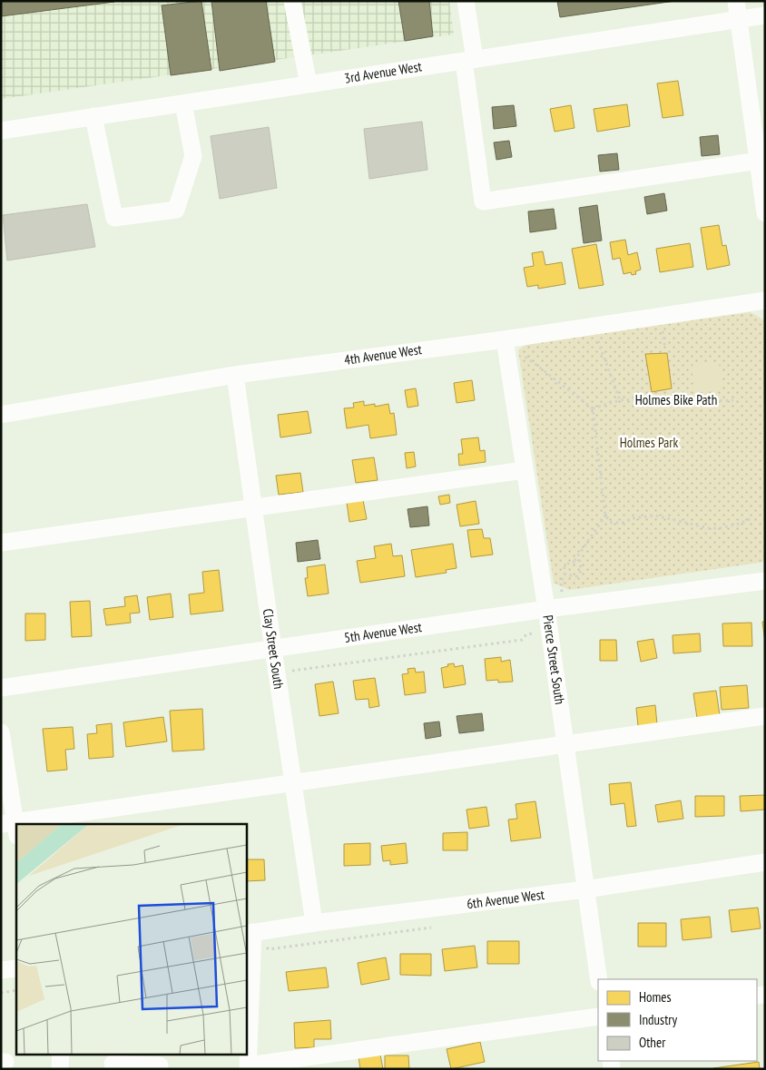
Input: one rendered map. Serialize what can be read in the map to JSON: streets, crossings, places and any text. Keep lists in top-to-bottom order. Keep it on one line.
{"streets":{"street":["3rd Avenue West","4th Avenue West","5th Avenue West","Clay Street South","Pierce Street South","6th Avenue West"],"path":["Holmes Bike Path"]},"crossings":[["4th Avenue West","Clay Street South"],["4th Avenue West","Pierce Street South"],["5th Avenue West","Clay Street South"],["5th Avenue West","Pierce Street South"],["Clay Street South","6th Avenue West"],["Pierce Street South","6th Avenue West"]],"parks":["Holmes Park"],"legend":["Homes","Industry","Other"]}
